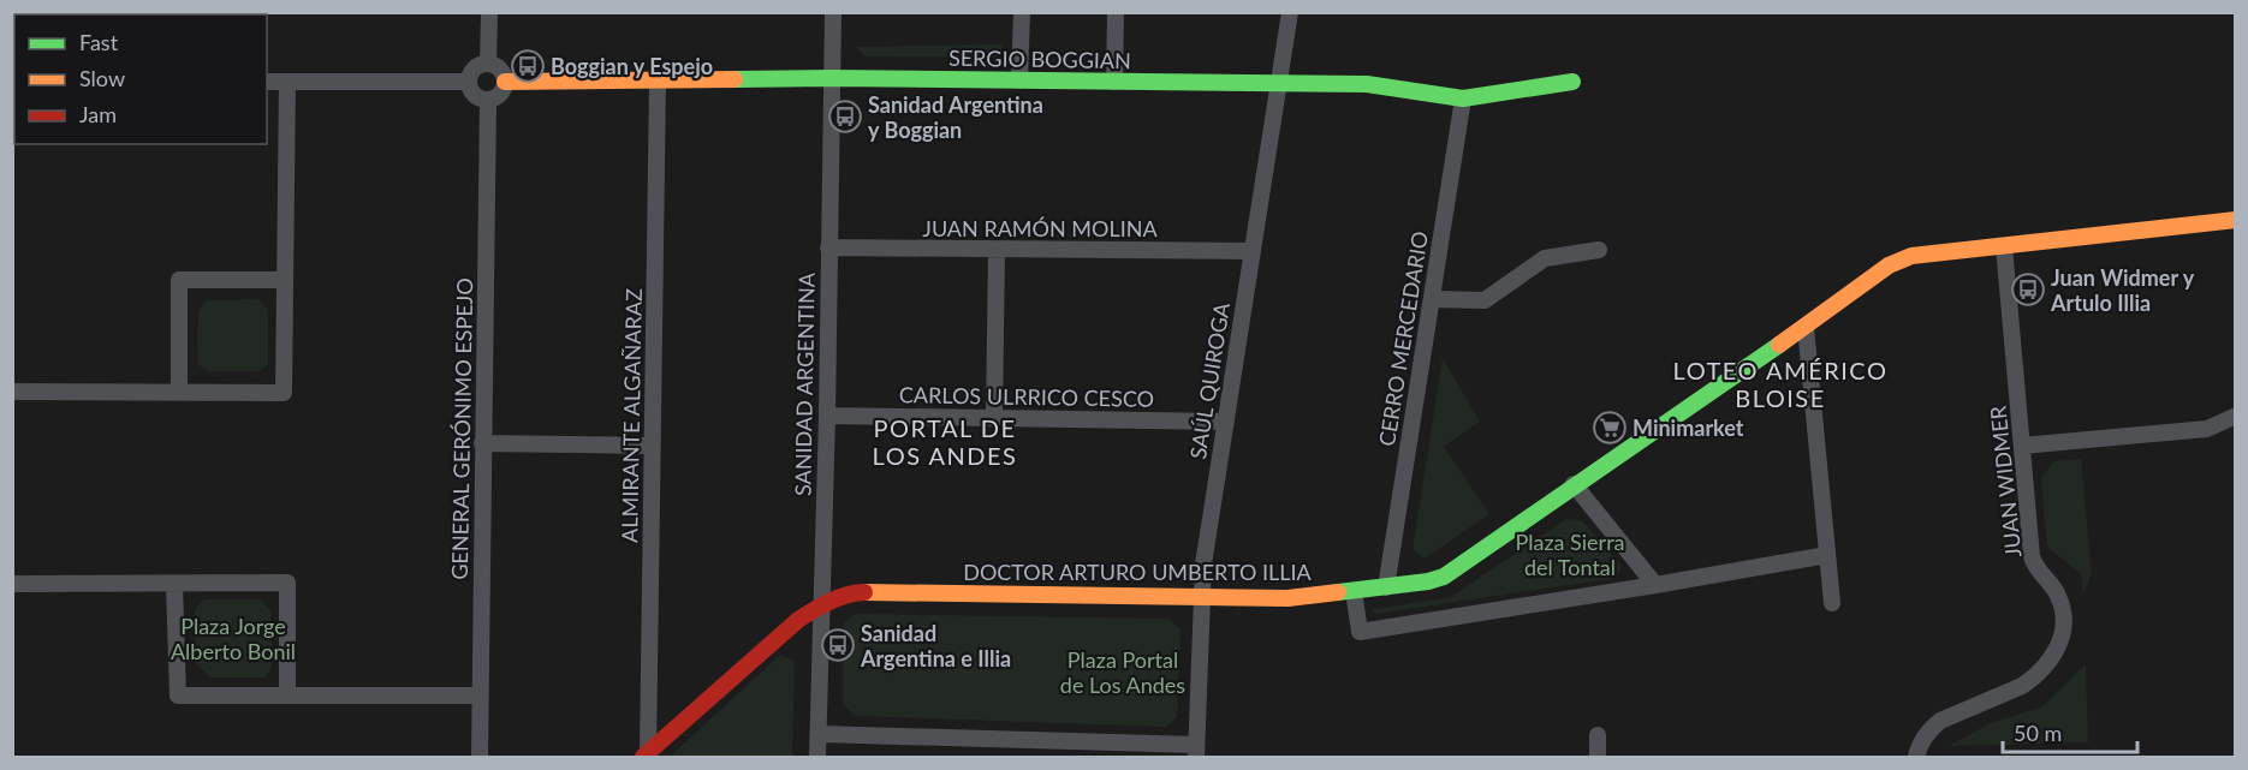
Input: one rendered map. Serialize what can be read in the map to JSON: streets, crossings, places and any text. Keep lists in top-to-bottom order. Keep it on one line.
{"streets":{"street":["SERGIO BOGGIAN","JUAN RAMÓN MOLINA","CERRO MERCEDARIO","SAÚL QUIROGA","SANIDAD ARGENTINA","CARLOS ULRRICO CESCO","ALMIRANTE ALGAÑARAZ","GENERAL GERÓNIMO ESPEJO","JUAN WIDMER","DOCTOR ARTURO UMBERTO ILLIA"]},"crossings":[["SERGIO BOGGIAN","CERRO MERCEDARIO"],["SERGIO BOGGIAN","SAÚL QUIROGA"],["SERGIO BOGGIAN","SANIDAD ARGENTINA"],["SERGIO BOGGIAN","ALMIRANTE ALGAÑARAZ"],["SERGIO BOGGIAN","GENERAL GERÓNIMO ESPEJO"],["JUAN RAMÓN MOLINA","SAÚL QUIROGA"],["JUAN RAMÓN MOLINA","SANIDAD ARGENTINA"],["CERRO MERCEDARIO","DOCTOR ARTURO UMBERTO ILLIA"],["SAÚL QUIROGA","CARLOS ULRRICO CESCO"],["SAÚL QUIROGA","DOCTOR ARTURO UMBERTO ILLIA"],["SANIDAD ARGENTINA","CARLOS ULRRICO CESCO"],["SANIDAD ARGENTINA","DOCTOR ARTURO UMBERTO ILLIA"],["ALMIRANTE ALGAÑARAZ","DOCTOR ARTURO UMBERTO ILLIA"],["JUAN WIDMER","DOCTOR ARTURO UMBERTO ILLIA"]],"districts":["LOTEO AMÉRICO BLOISE","PORTAL DE LOS ANDES"],"parks":["Plaza Sierra del Tontal","Plaza Jorge Alberto Bonil","Plaza Portal de Los Andes"],"places":{"bus stop":["Boggian y Espejo","Sanidad Argentina y Boggian","Juan Widmer y Artulo Illia","Sanidad Argentina e Illia"],"supermarket":["Minimarket"]},"legend":["Fast","Slow","Jam"],"scale_bar":"50 m"}
